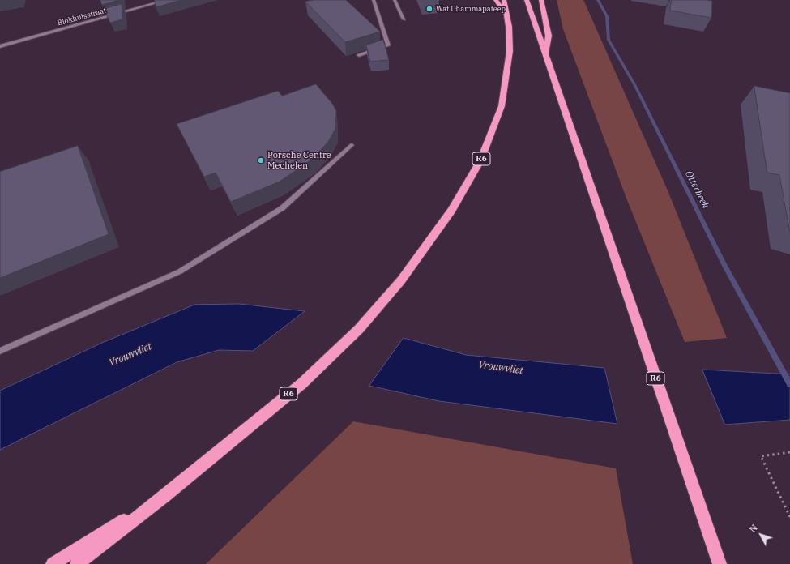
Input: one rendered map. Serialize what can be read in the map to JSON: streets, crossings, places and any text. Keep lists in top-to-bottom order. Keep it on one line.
{"streets":{"highway":["R6"],"street":["Blokhuisstraat"]},"water":["Otterbeek","Vrouwvliet"],"places":["Wat Dhammapateep","Porsche Centre Mechelen"],"north":"top left"}
